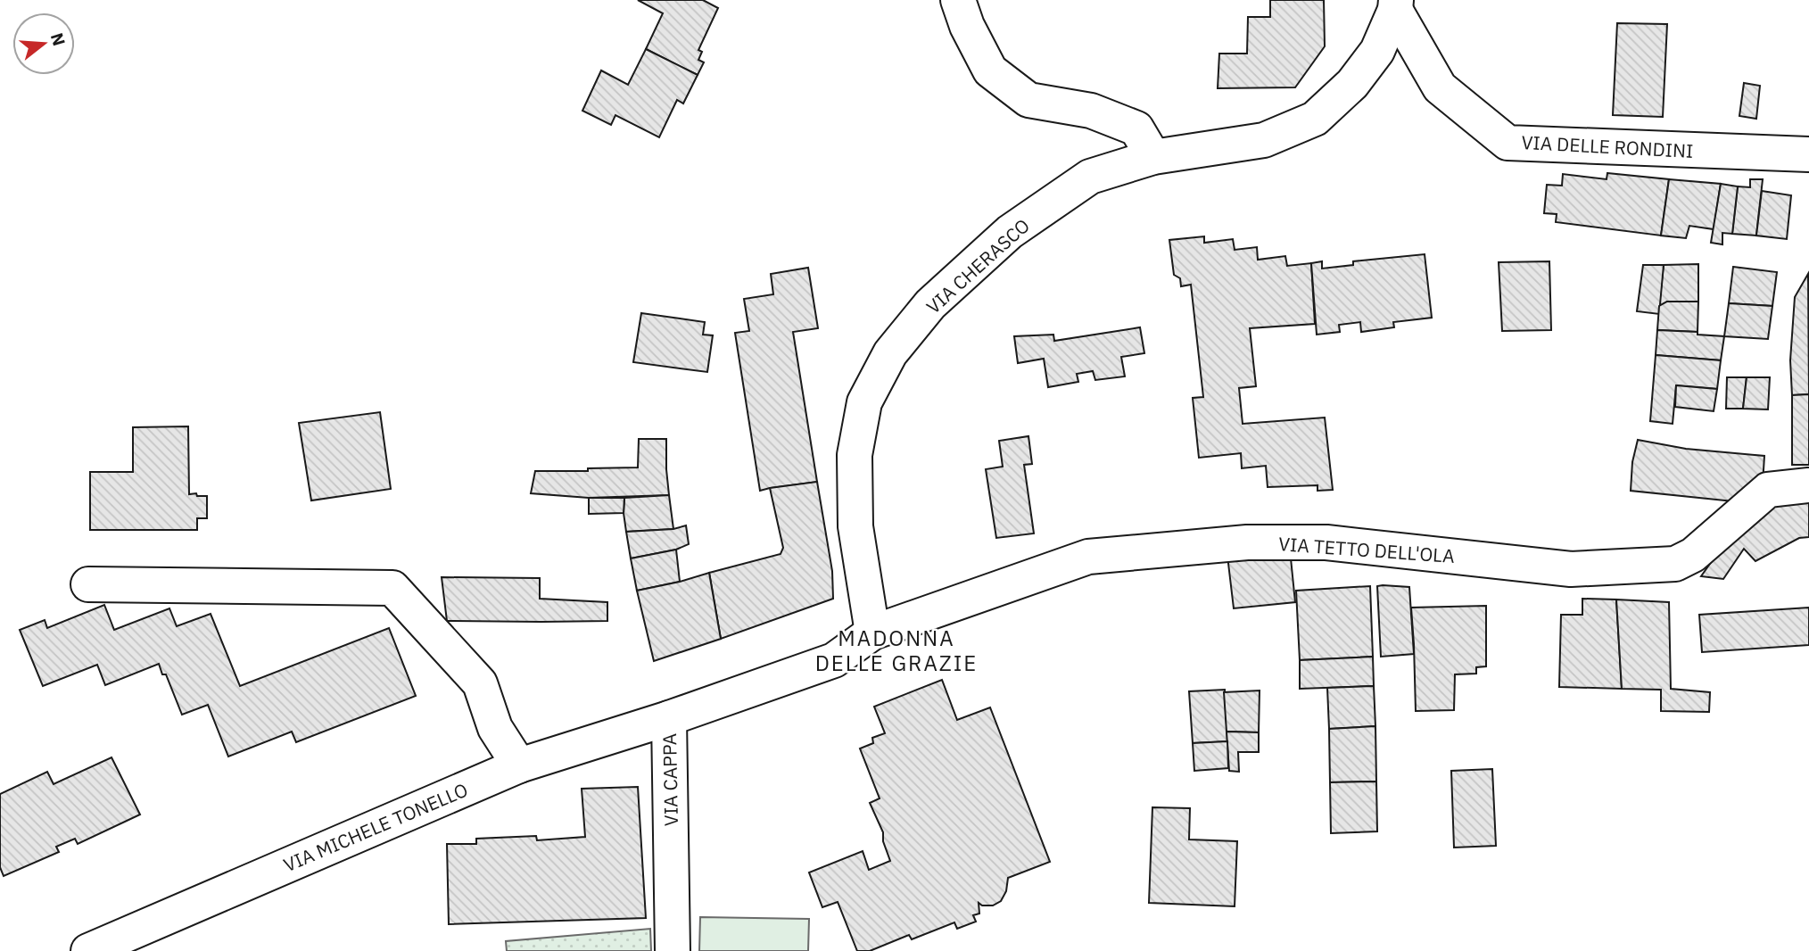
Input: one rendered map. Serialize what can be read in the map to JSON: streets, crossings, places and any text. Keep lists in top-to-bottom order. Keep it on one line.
{"streets":{"street":["VIA DELLE RONDINI","VIA CHERASCO","VIA TETTO DELL'OLA","VIA CAPPA","VIA MICHELE TONELLO"]},"crossings":[["VIA DELLE RONDINI","VIA CHERASCO"],["VIA CHERASCO","VIA TETTO DELL'OLA"],["VIA CHERASCO","VIA CAPPA"],["VIA TETTO DELL'OLA","VIA CAPPA"],["VIA CAPPA","VIA MICHELE TONELLO"]],"districts":["MADONNA DELLE GRAZIE"],"north":"right"}
